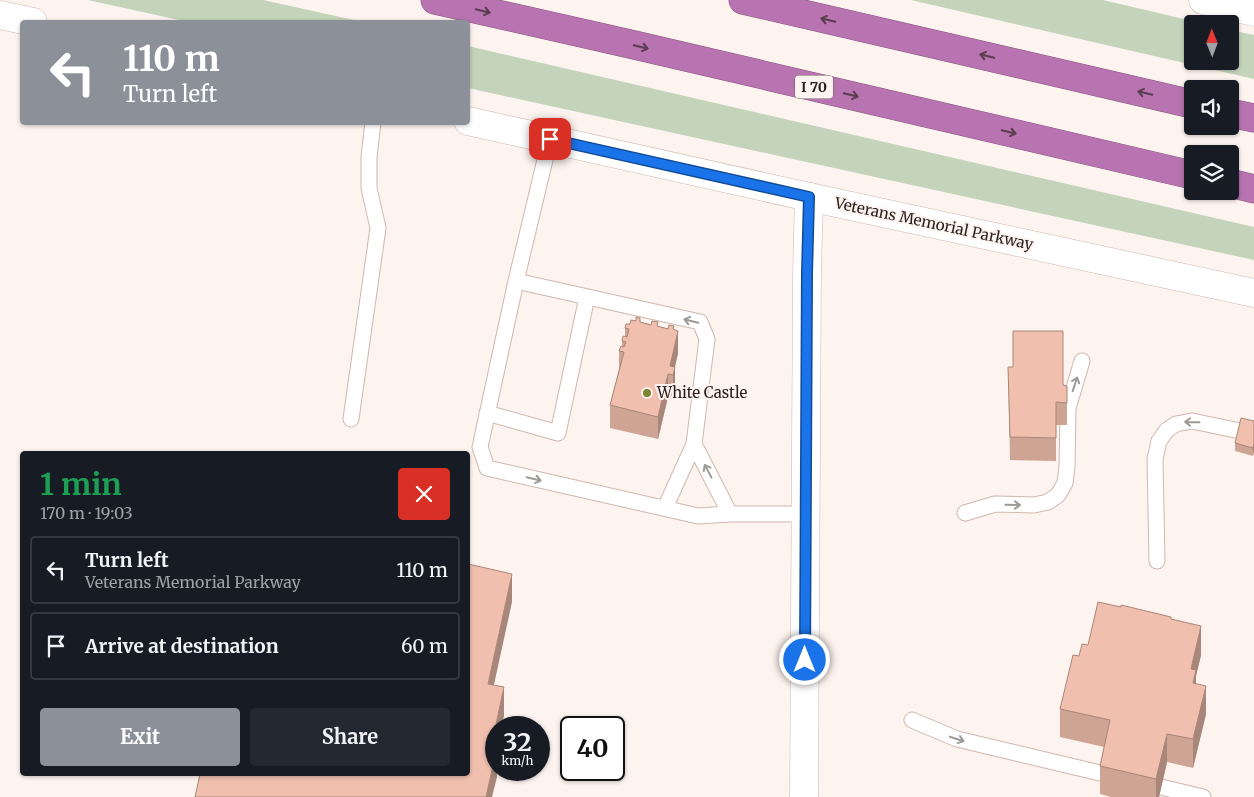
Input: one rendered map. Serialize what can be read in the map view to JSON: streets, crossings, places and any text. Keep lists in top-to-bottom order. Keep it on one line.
{"streets":{"highway":["I 70"],"main road":["Veterans Memorial Parkway"]},"places":["White Castle"],"north":"top","page":{"turn":["110 m","Turn left"],"heading":["1 min","170 m · 19:03"],"list":[{"name":"Turn left","note":"Veterans Memorial Parkway","value":"110 m"},{"name":"Arrive at destination","value":"60 m"}],"buttons":["Exit","Share"],"speed":"32 km/h","limit":"40"}}
